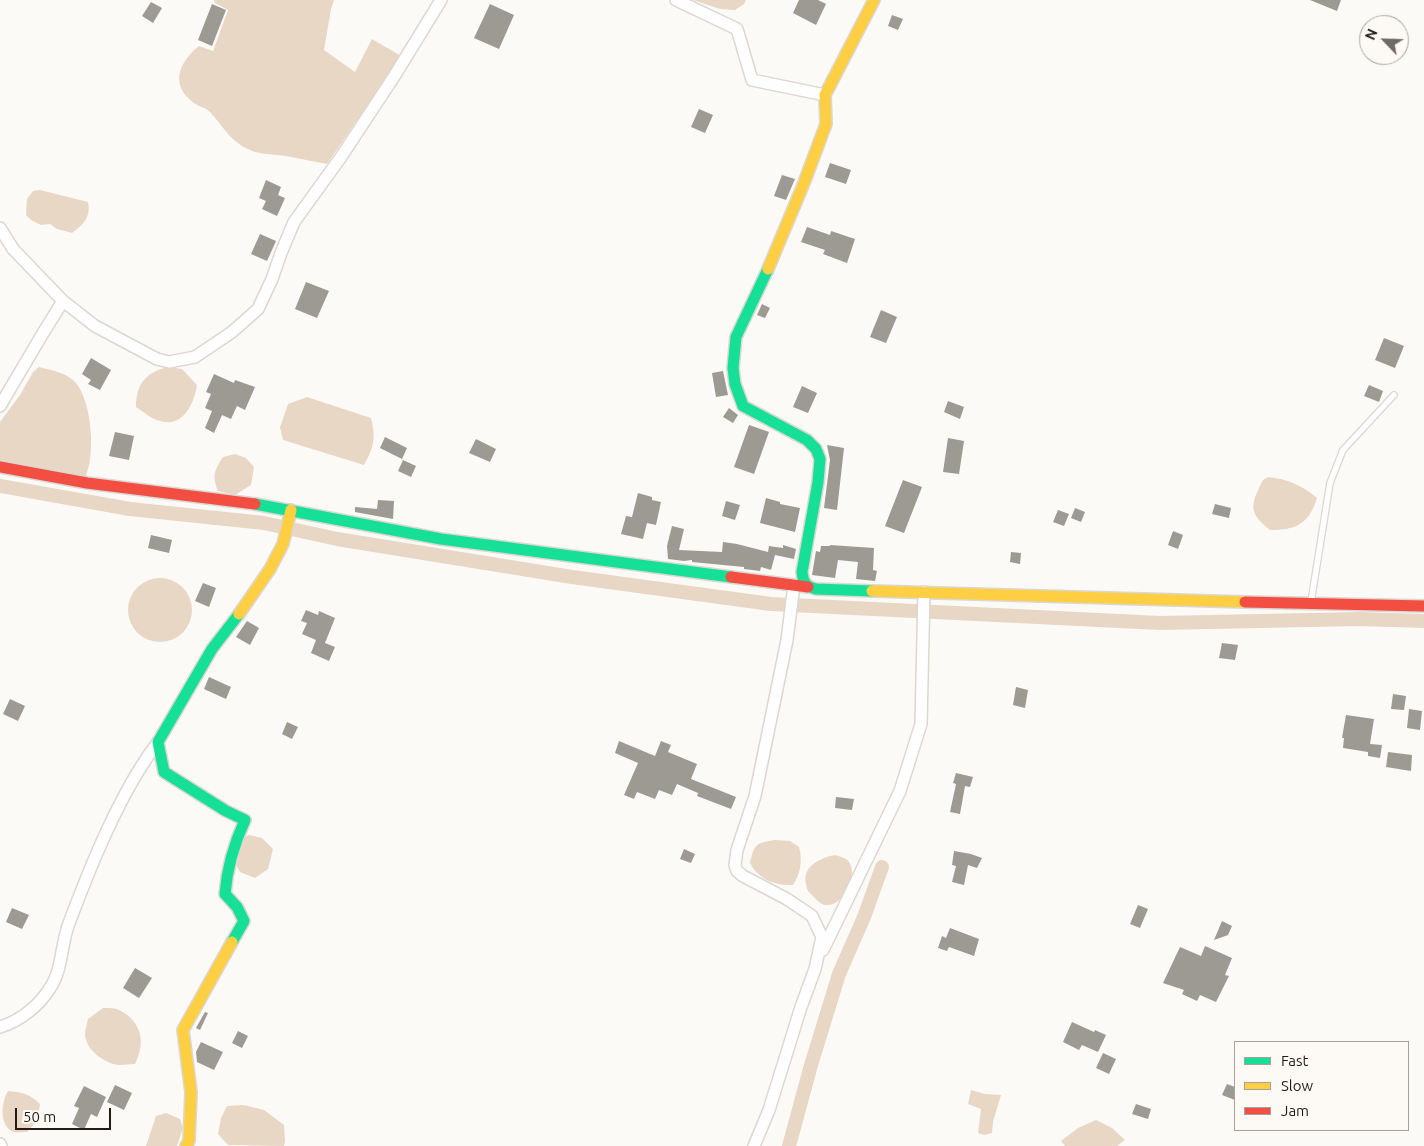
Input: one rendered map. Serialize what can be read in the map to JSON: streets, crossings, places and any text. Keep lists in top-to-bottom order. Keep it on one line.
{"legend":["Fast","Slow","Jam"],"scale_bar":"50 m","north":"top left"}
